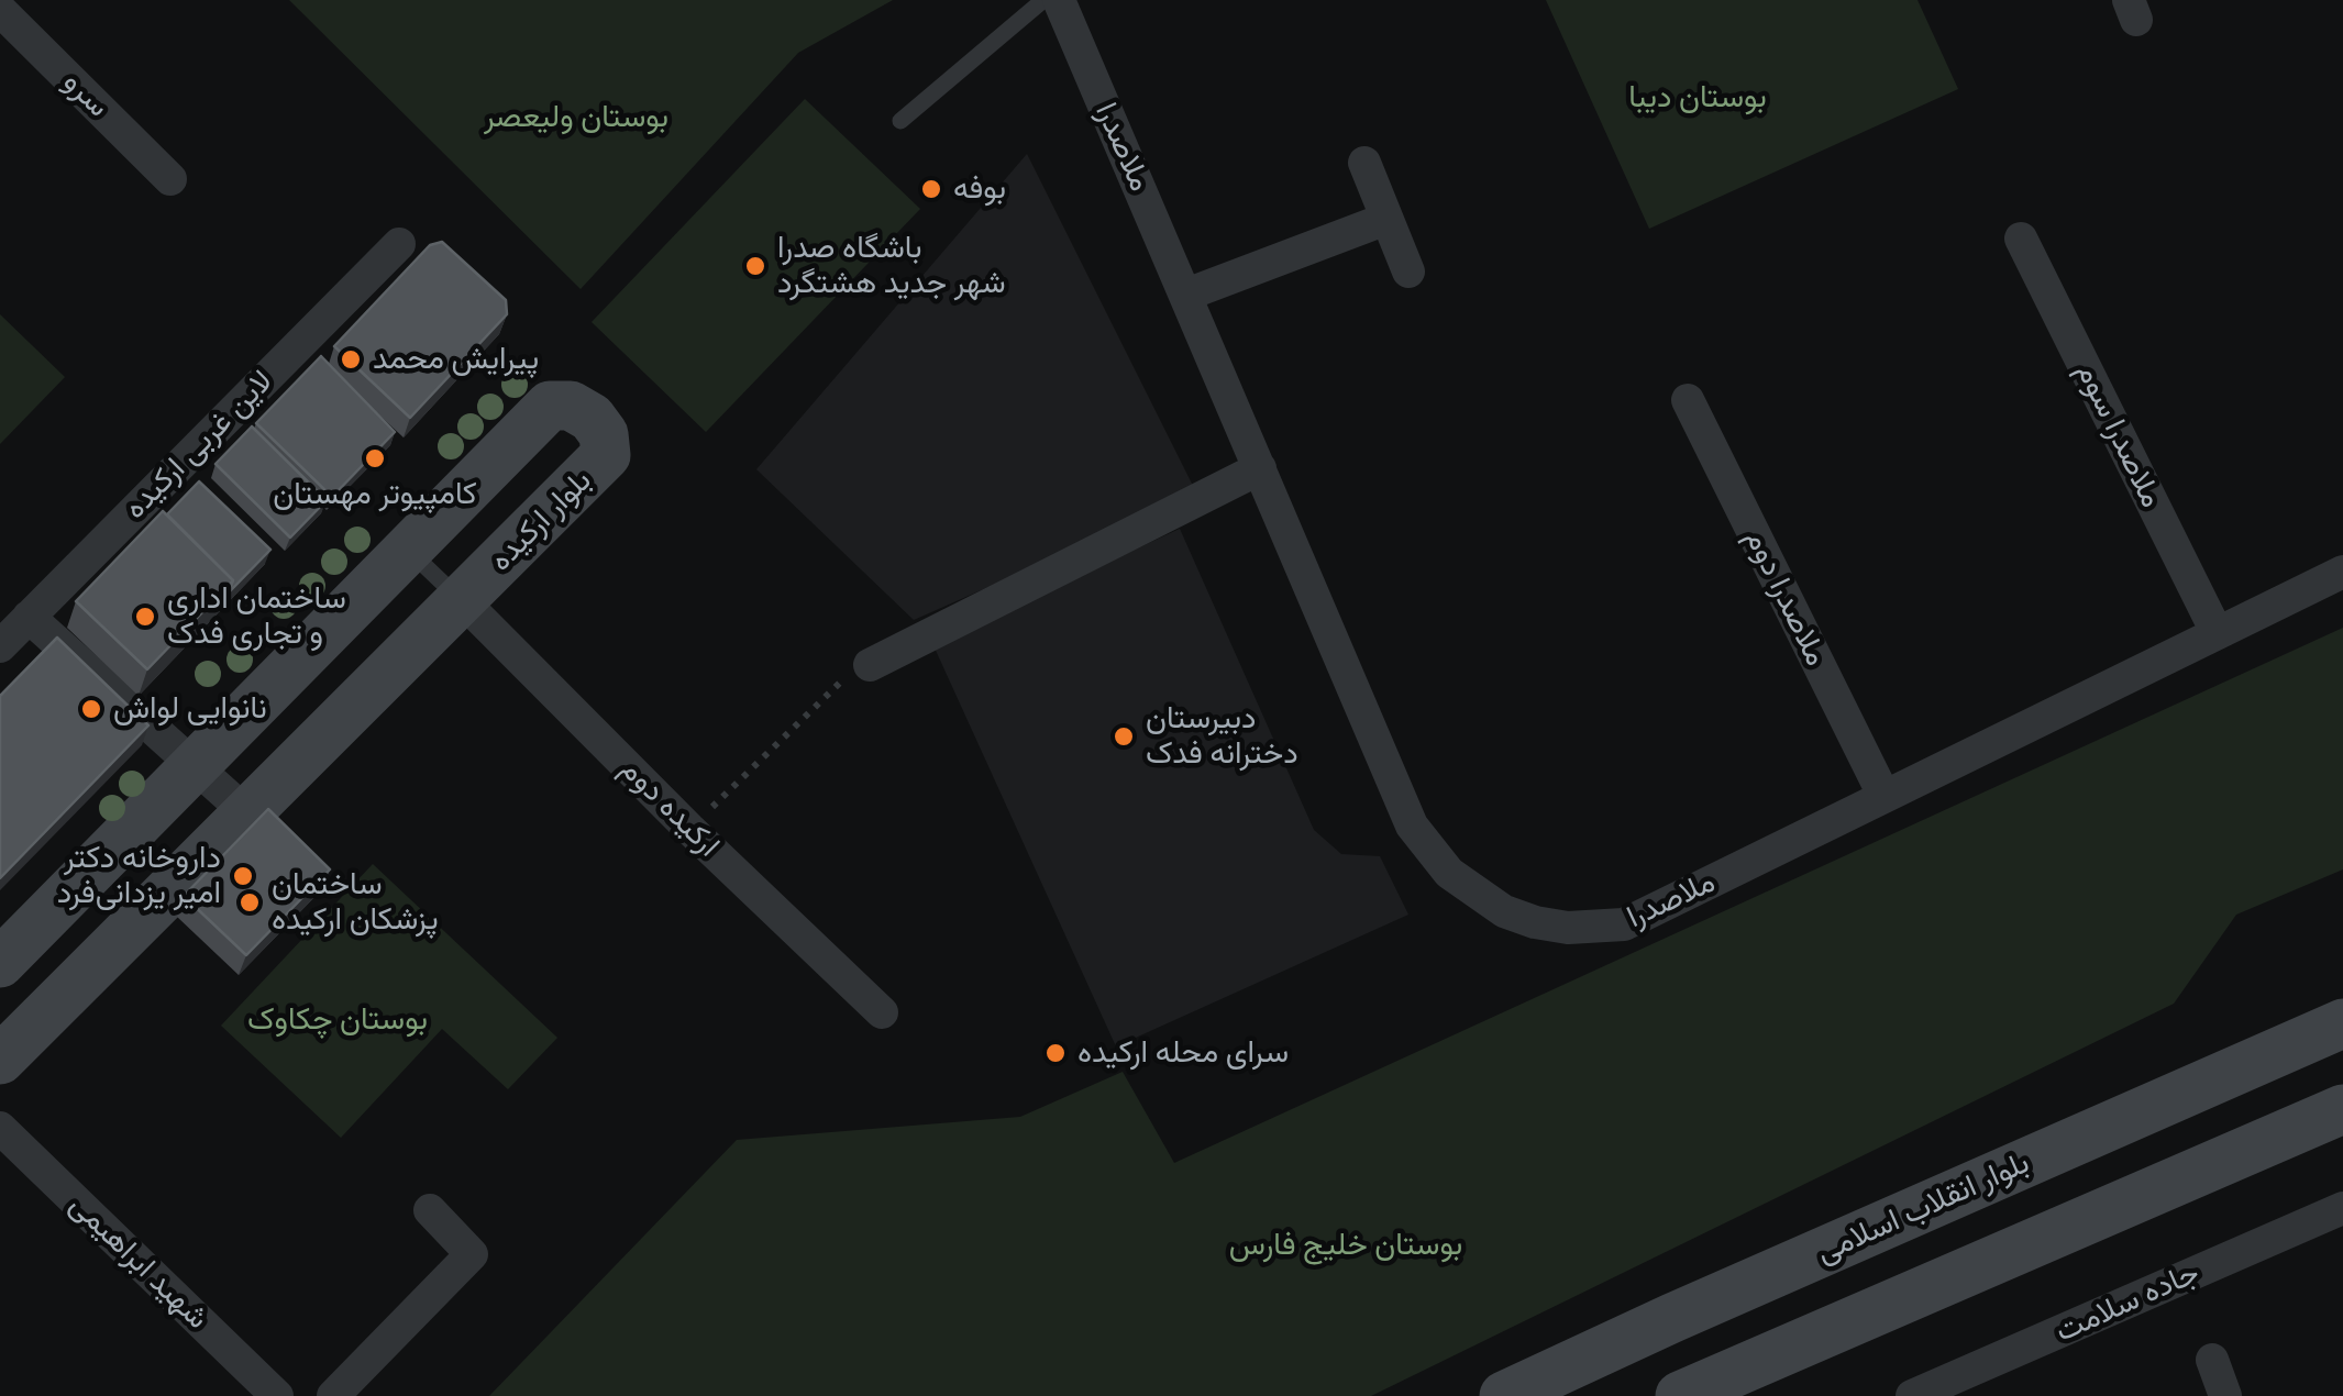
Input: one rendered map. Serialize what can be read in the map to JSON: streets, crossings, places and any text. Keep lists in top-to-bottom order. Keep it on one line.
{"streets":{"street":["سرو","ملاصدرا","ملاصدرا سوم","لاین غربی ارکیده","بلوار ارکیده","ملاصدرا دوم","ارکیده دوم","بلوار انقلاب اسلامی","شهید ابراهیمی","جاده سلامت"]},"crossings":[["ملاصدرا","ملاصدرا سوم"],["ملاصدرا","ملاصدرا دوم"],["بلوار ارکیده","ارکیده دوم"]],"parks":["بوستان دیبا","بوستان ولیعصر","بوستان چکاوک","بوستان خلیج فارس"],"places":["بوفه","باشگاه صدرا شهر جدید هشتگرد","پیرایش محمد","کامپیوتر مهستان","ساختمان اداری و تجاری فدک","نانوایی لواش","دبیرستان دخترانه فدک","داروخانه دکتر امیر یزدانی‌فرد","ساختمان پزشکان ارکیده","سرای محله ارکیده"]}
